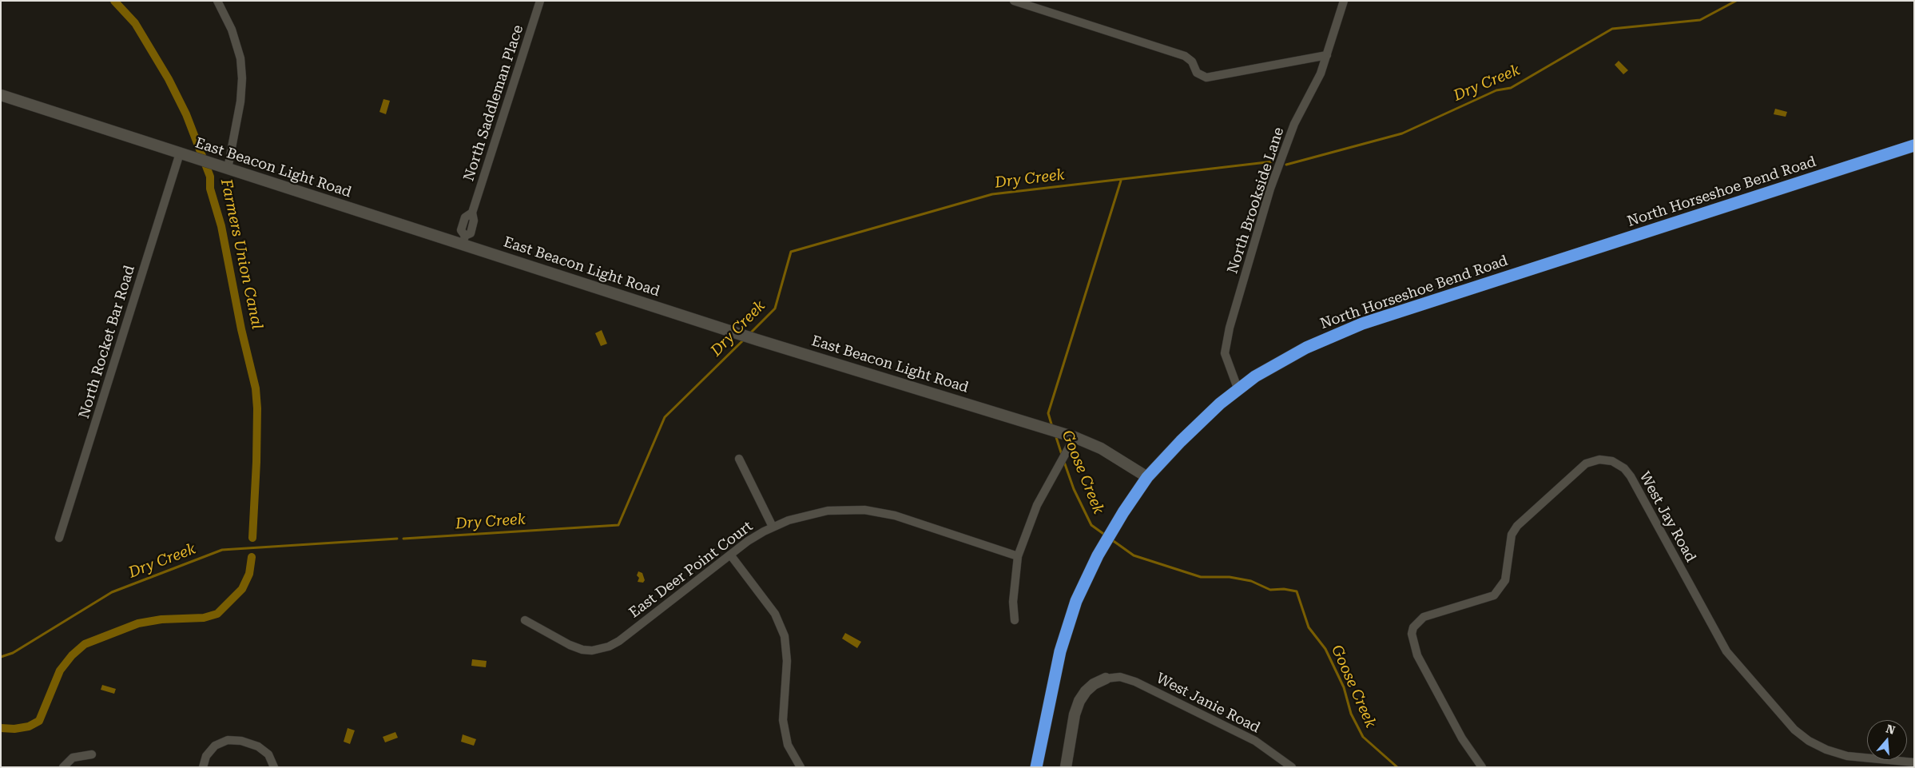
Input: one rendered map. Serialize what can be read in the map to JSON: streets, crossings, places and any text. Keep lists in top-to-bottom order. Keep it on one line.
{"streets":{"highway":["North Horseshoe Bend Road"],"main road":["East Beacon Light Road"],"street":["North Saddleman Place","North Brookside Lane","North Rocket Bar Road","West Jay Road","East Deer Point Court","West Janie Road"]},"crossings":[["North Saddleman Place","East Beacon Light Road"],["East Beacon Light Road","North Horseshoe Bend Road"],["East Beacon Light Road","North Rocket Bar Road"],["North Horseshoe Bend Road","North Brookside Lane"]],"water":["Dry Creek","Farmers Union Canal","Goose Creek"],"north":"top"}
